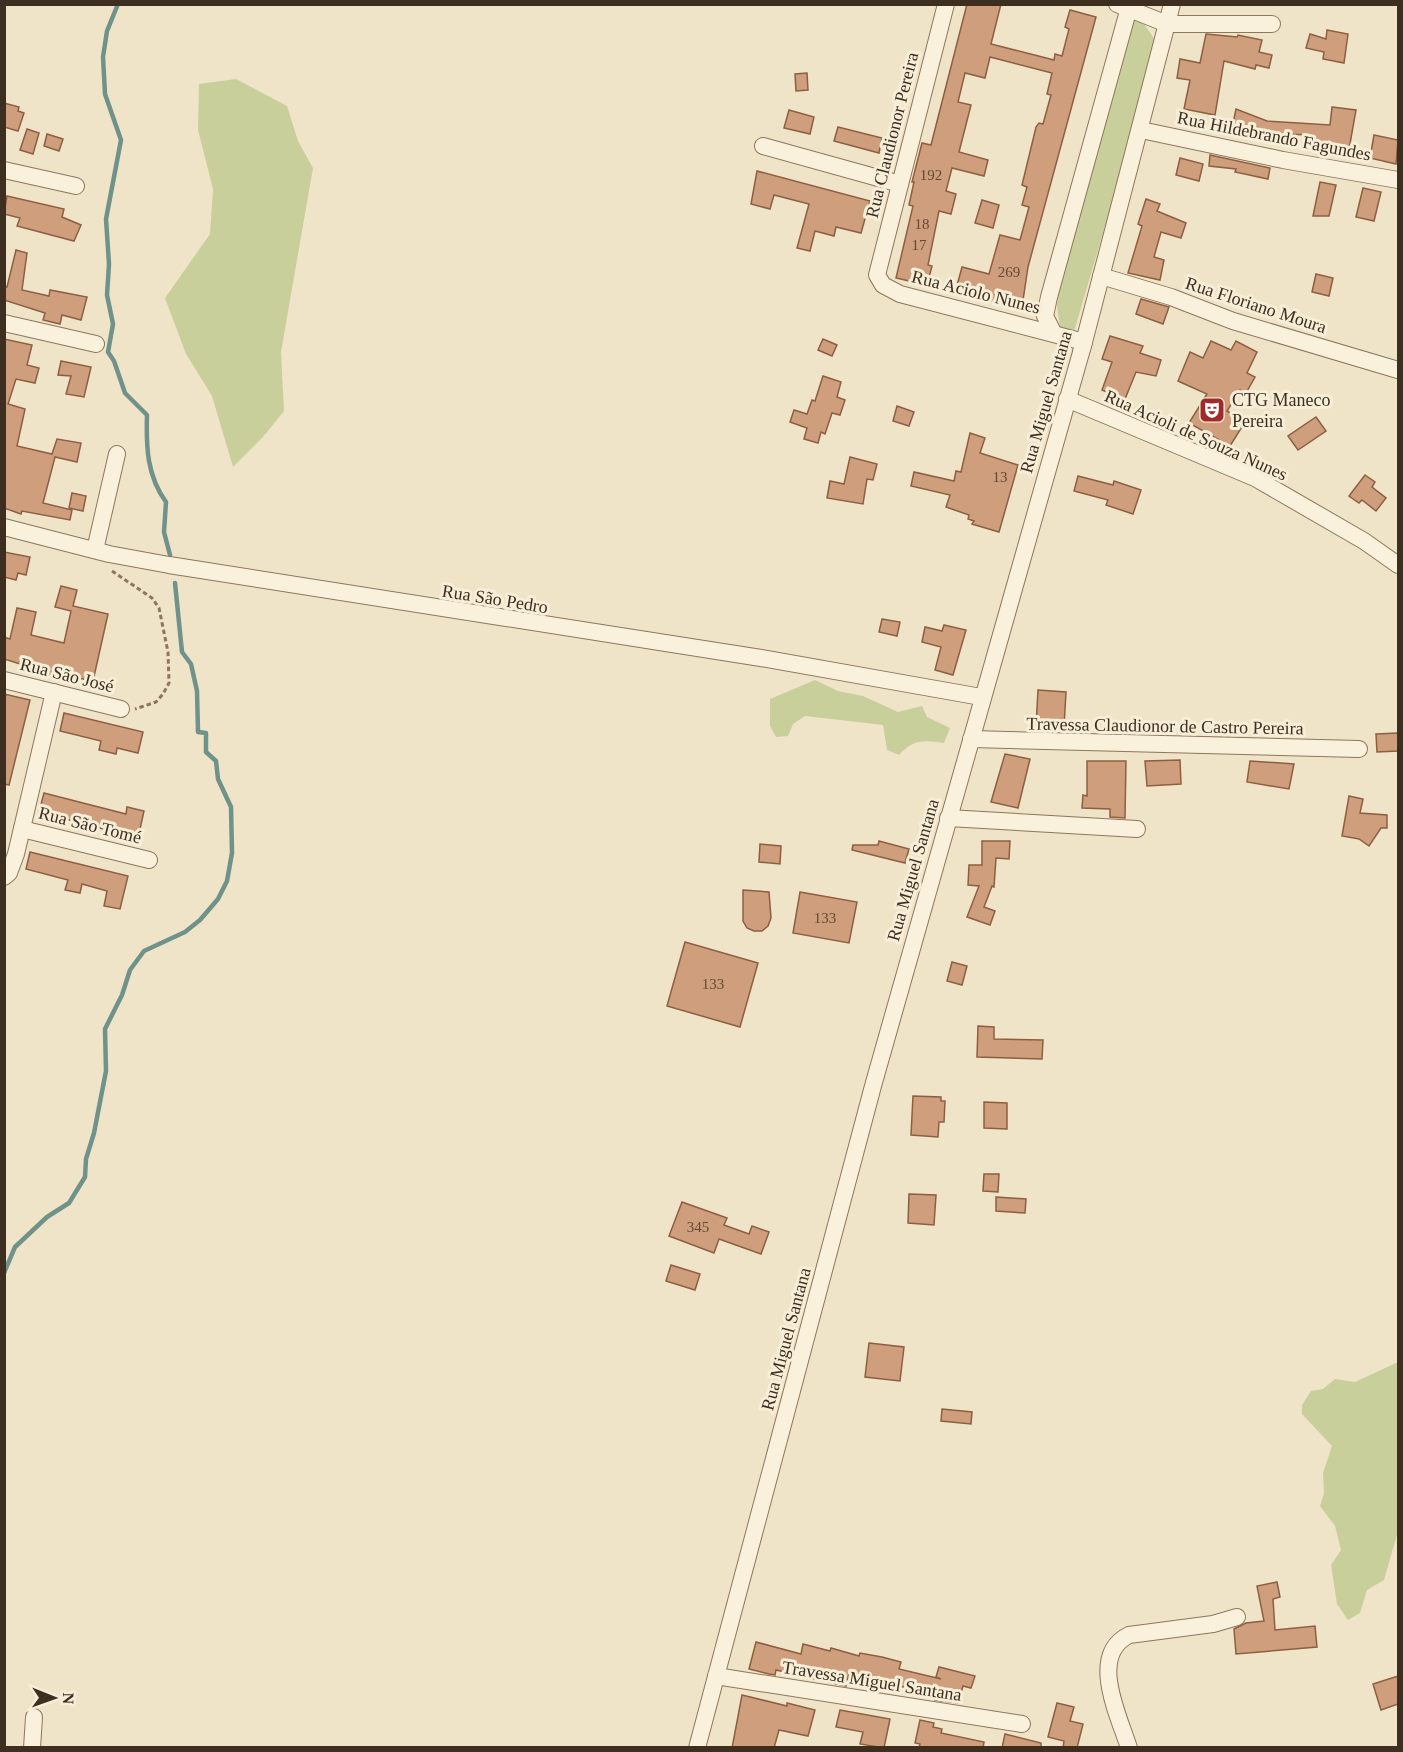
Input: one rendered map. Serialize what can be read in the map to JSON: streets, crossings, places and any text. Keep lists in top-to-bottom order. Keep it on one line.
{"streets":{"street":["Rua Claudionor Pereira","Rua Hildebrando Fagundes","Rua Aciolo Nunes","Rua Floriano Moura","Rua Miguel Santana","Rua Acioli de Souza Nunes","Rua São Pedro","Rua São José","Travessa Claudionor de Castro Pereira","Rua São Tomé","Travessa Miguel Santana"]},"crossings":[["Rua Claudionor Pereira","Rua Aciolo Nunes"],["Rua Hildebrando Fagundes","Rua Miguel Santana"],["Rua Aciolo Nunes","Rua Miguel Santana"],["Rua Aciolo Nunes","Rua Acioli de Souza Nunes"],["Rua Floriano Moura","Rua Miguel Santana"],["Rua Miguel Santana","Rua Acioli de Souza Nunes"],["Rua Miguel Santana","Rua São Pedro"],["Rua Miguel Santana","Travessa Claudionor de Castro Pereira"],["Rua Miguel Santana","Travessa Miguel Santana"]],"places":{"theatre":["CTG Maneco Pereira"]},"house_numbers":["192","18","17","269","13","133","133","345"],"north":"right"}
